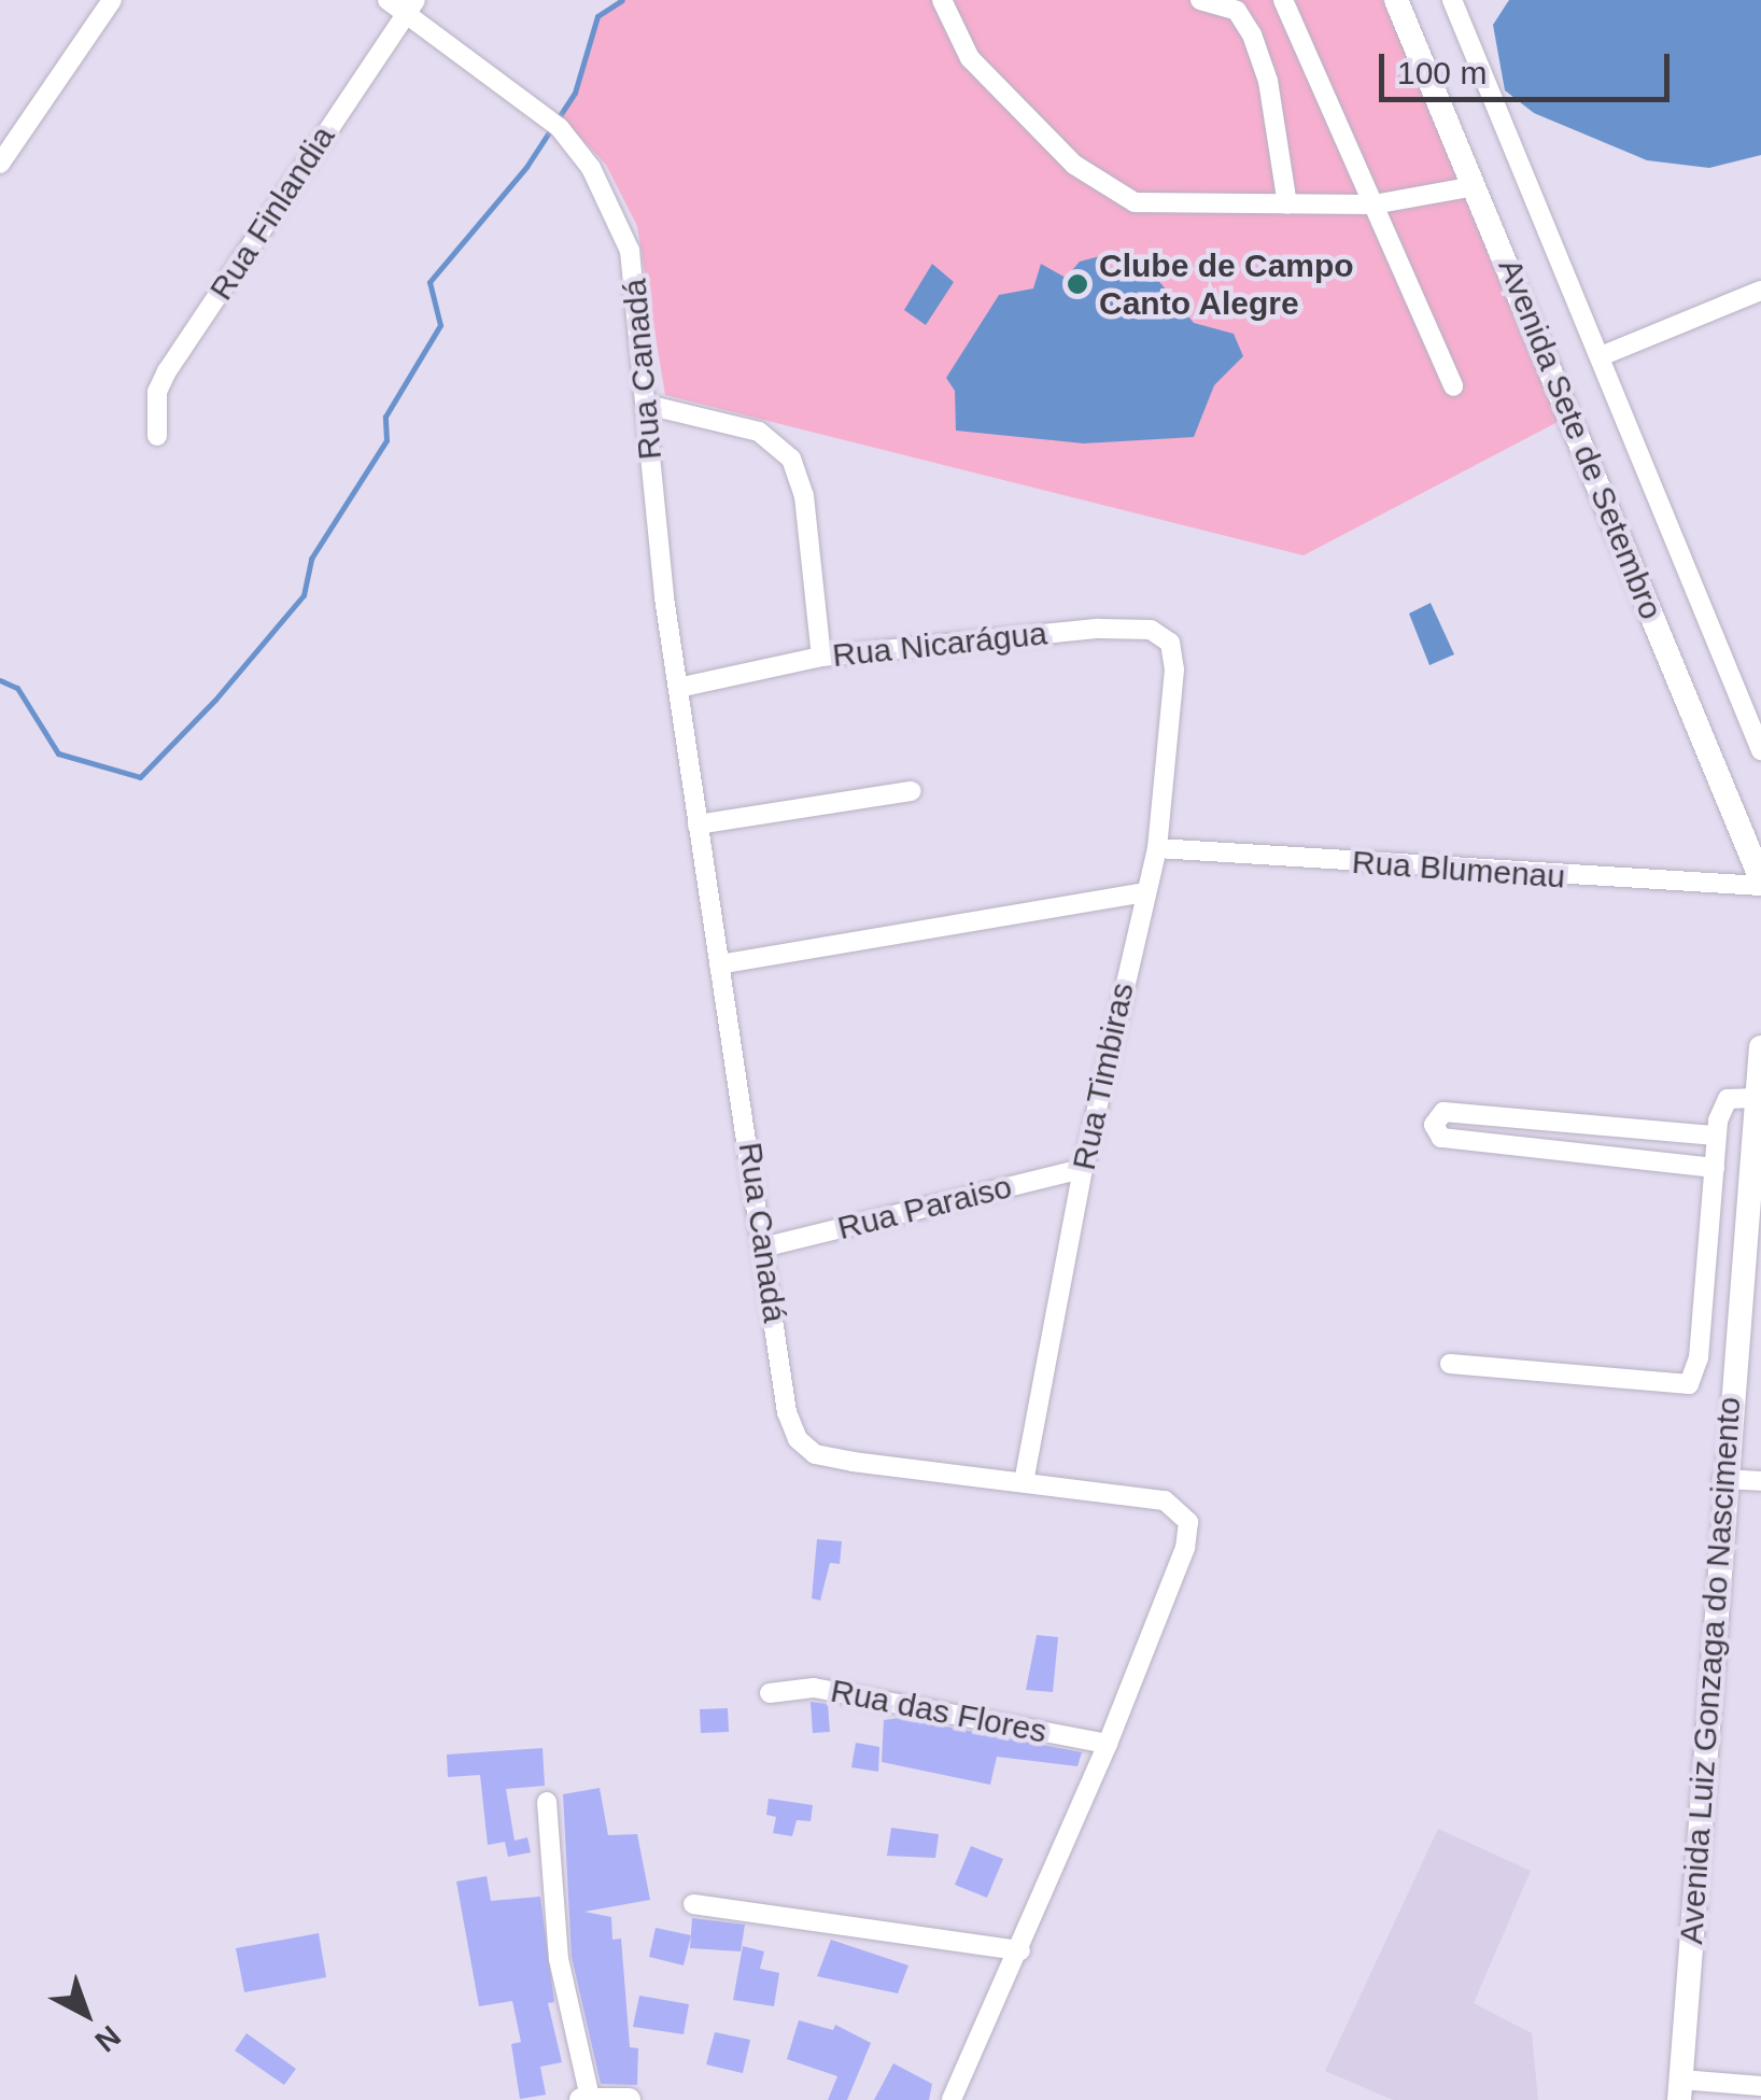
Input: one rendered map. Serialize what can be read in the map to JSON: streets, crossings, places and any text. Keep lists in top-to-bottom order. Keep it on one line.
{"streets":{"main road":["Avenida Sete de Setembro","Avenida Luiz Gonzaga do Nascimento"],"street":["Rua Finlandia","Rua Canadá","Rua Nicarágua","Rua Blumenau","Rua Timbiras","Rua Paraiso","Rua das Flores"]},"crossings":[["Rua Finlandia","Rua Canadá"],["Rua Canadá","Rua Nicarágua"],["Rua Canadá","Rua Timbiras"],["Rua Canadá","Rua Paraiso"],["Rua Canadá","Rua das Flores"],["Avenida Sete de Setembro","Rua Blumenau"],["Rua Nicarágua","Rua Timbiras"],["Rua Blumenau","Rua Timbiras"],["Rua Timbiras","Rua Paraiso"]],"places":["Clube de Campo Canto Alegre"],"scale_bar":"100 m","north":"bottom right"}
